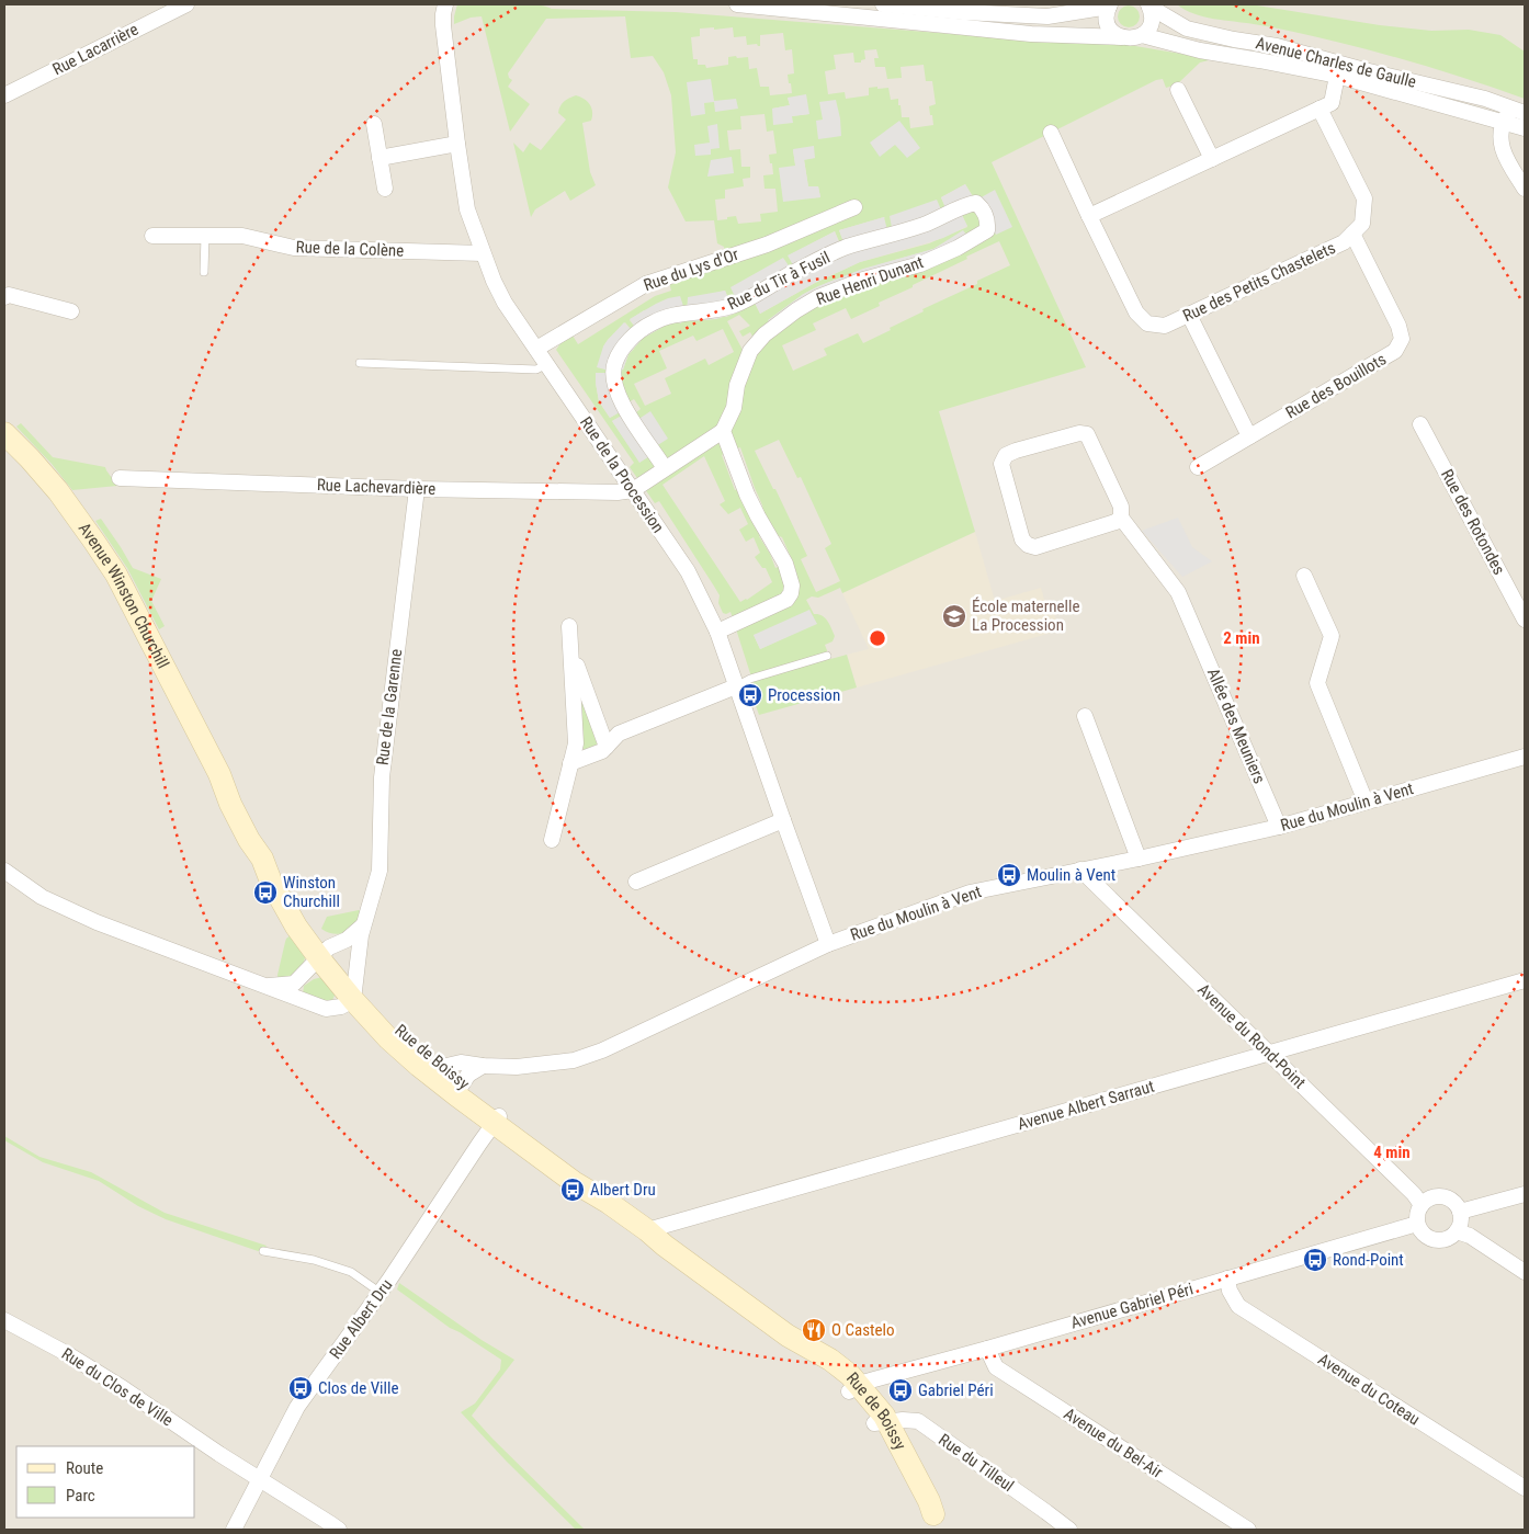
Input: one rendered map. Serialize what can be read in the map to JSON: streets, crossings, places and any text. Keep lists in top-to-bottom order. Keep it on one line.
{"streets":{"street":["Rue Lacarrière","Avenue Charles de Gaulle","Rue de la Colène","Rue du Lys d'Or","Rue du Tir à Fusil","Rue Henri Dunant","Rue des Petits Chastelets","Rue des Bouillots","Rue de la Procession","Rue Lachevardière","Rue des Rotondes","Avenue Winston Churchill","Rue de la Garenne","Allée des Meuniers","Rue du Moulin à Vent","Avenue du Rond-Point","Rue de Boissy","Avenue Albert Sarraut","Avenue Gabriel Péri","Rue Albert Dru","Rue du Clos de Ville","Avenue du Coteau","Avenue du Bel-Air","Rue du Tilleul"]},"crossings":[["Rue de la Colène","Rue de la Procession"],["Rue du Lys d'Or","Rue de la Procession"],["Rue du Tir à Fusil","Rue Henri Dunant"],["Rue des Petits Chastelets","Rue des Bouillots"],["Rue de la Procession","Rue Lachevardière"],["Rue de la Procession","Rue du Moulin à Vent"],["Rue Lachevardière","Rue de la Garenne"],["Avenue Winston Churchill","Rue de Boissy"],["Rue de la Garenne","Rue de Boissy"],["Allée des Meuniers","Rue du Moulin à Vent"],["Rue du Moulin à Vent","Avenue du Rond-Point"],["Rue du Moulin à Vent","Rue de Boissy"],["Avenue du Rond-Point","Avenue Albert Sarraut"],["Avenue du Rond-Point","Avenue Gabriel Péri"],["Rue de Boissy","Avenue Albert Sarraut"],["Rue de Boissy","Avenue Gabriel Péri"],["Rue de Boissy","Rue Albert Dru"],["Rue de Boissy","Rue du Tilleul"],["Avenue Gabriel Péri","Avenue du Coteau"],["Avenue Gabriel Péri","Avenue du Bel-Air"],["Rue Albert Dru","Rue du Clos de Ville"]],"places":{"school or university":["École maternelle La Procession"],"bus stop":["Procession","Moulin à Vent","Winston Churchill","Albert Dru","Rond-Point","Clos de Ville","Gabriel Péri"],"restaurant":["O Castelo"]},"legend":["Route","Parc"],"rings":["2 min","4 min"]}
